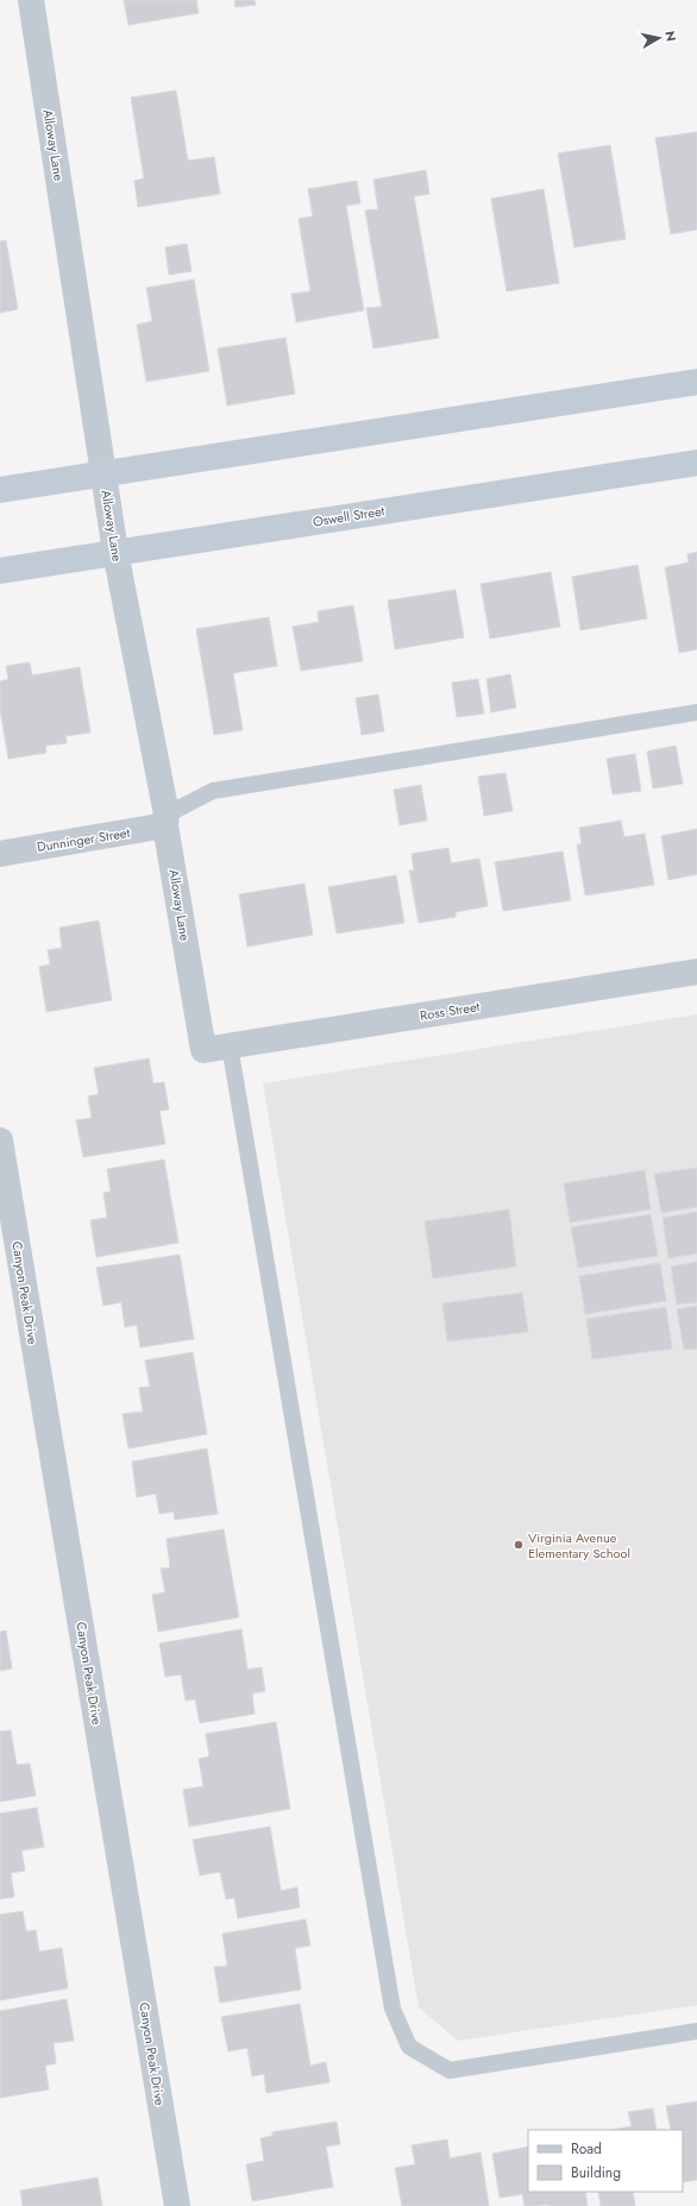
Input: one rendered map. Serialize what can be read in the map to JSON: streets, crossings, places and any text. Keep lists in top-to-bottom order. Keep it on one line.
{"streets":{"main road":["Oswell Street"],"street":["Alloway Lane","Dunninger Street","Ross Street","Canyon Peak Drive"]},"crossings":[["Alloway Lane","Oswell Street"],["Alloway Lane","Dunninger Street"],["Alloway Lane","Ross Street"]],"places":["Virginia Avenue Elementary School"],"legend":["Road","Building"],"north":"right"}
